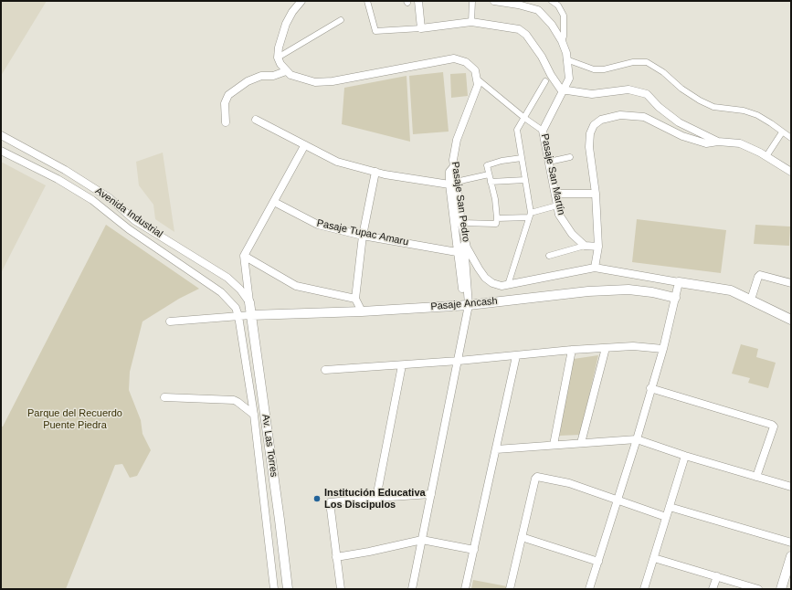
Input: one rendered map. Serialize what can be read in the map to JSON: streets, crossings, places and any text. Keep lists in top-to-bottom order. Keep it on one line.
{"streets":{"street":["Pasaje San Martín","Pasaje San Pedro","Avenida Industrial","Pasaje Tupac Amaru","Pasaje Ancash","Av. Las Torres"]},"crossings":[["Avenida Industrial","Av. Las Torres"],["Pasaje Ancash","Av. Las Torres"]],"parks":["Parque del Recuerdo Puente Piedra"],"places":["Institución Educativa Los Discipulos"]}
